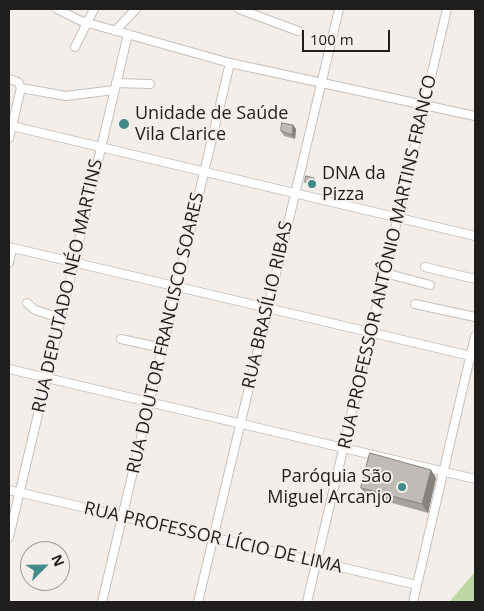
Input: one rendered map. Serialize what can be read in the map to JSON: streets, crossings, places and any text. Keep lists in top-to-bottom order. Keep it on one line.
{"streets":{"street":["RUA PROFESSOR ANTÔNIO MARTINS FRANCO","RUA DEPUTADO NÉO MARTINS","RUA BRASÍLIO RIBAS","RUA DOUTOR FRANCISCO SOARES","RUA PROFESSOR LÍCIO DE LIMA"]},"crossings":[["RUA PROFESSOR ANTÔNIO MARTINS FRANCO","RUA PROFESSOR LÍCIO DE LIMA"],["RUA DEPUTADO NÉO MARTINS","RUA PROFESSOR LÍCIO DE LIMA"],["RUA BRASÍLIO RIBAS","RUA PROFESSOR LÍCIO DE LIMA"],["RUA DOUTOR FRANCISCO SOARES","RUA PROFESSOR LÍCIO DE LIMA"]],"places":["Unidade de Saúde Vila Clarice","DNA da Pizza","Paróquia São Miguel Arcanjo"],"scale_bar":"100 m","north":"top right"}
